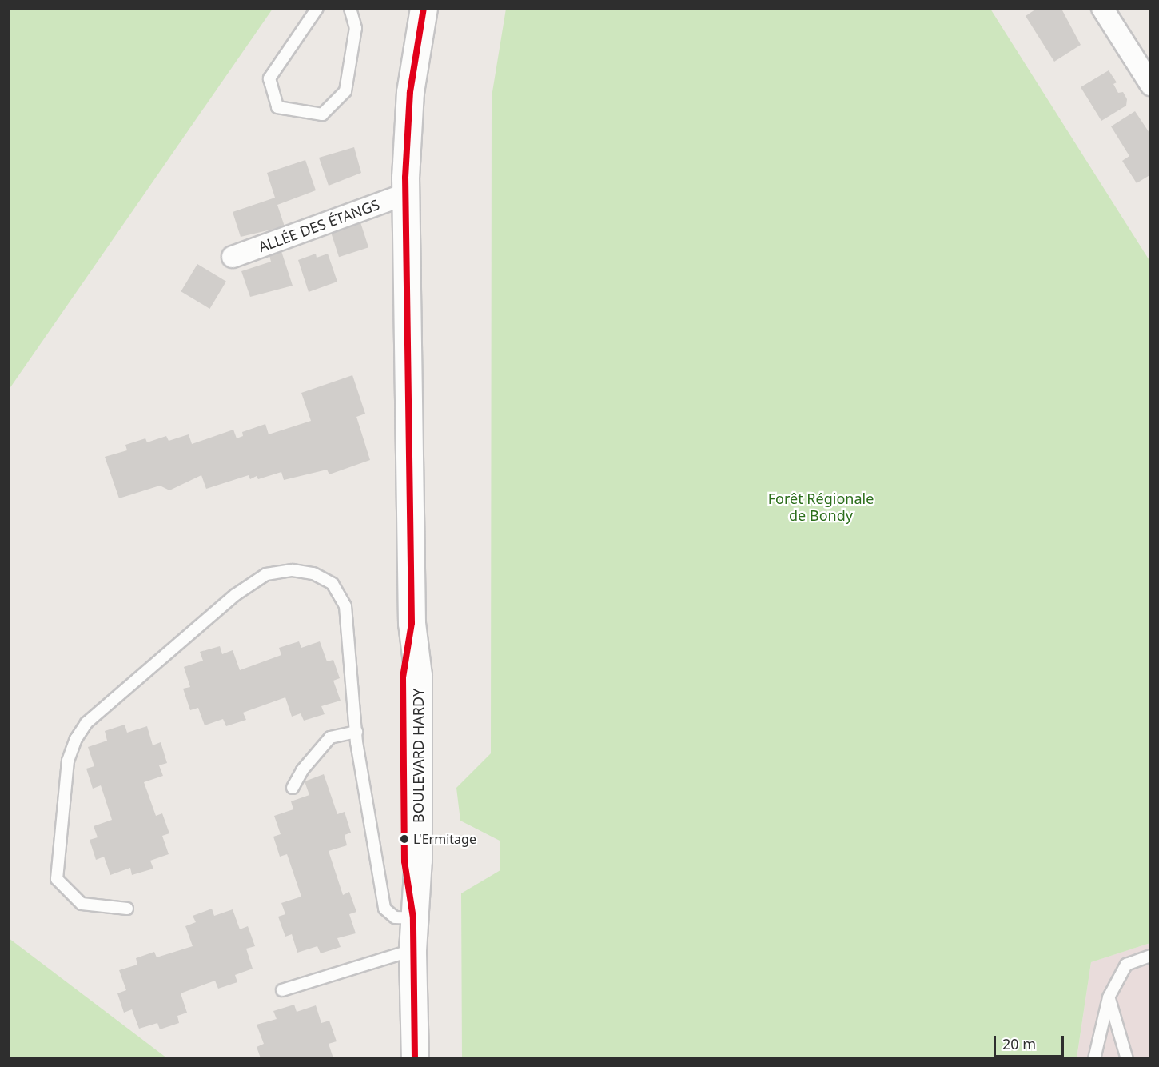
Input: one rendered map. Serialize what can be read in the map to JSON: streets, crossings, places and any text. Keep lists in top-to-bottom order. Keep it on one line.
{"streets":{"street":["ALLÉE DES ÉTANGS","BOULEVARD HARDY"]},"crossings":[["ALLÉE DES ÉTANGS","BOULEVARD HARDY"]],"parks":["Forêt Régionale de Bondy"],"places":["L'Ermitage"],"scale_bar":"20 m"}
